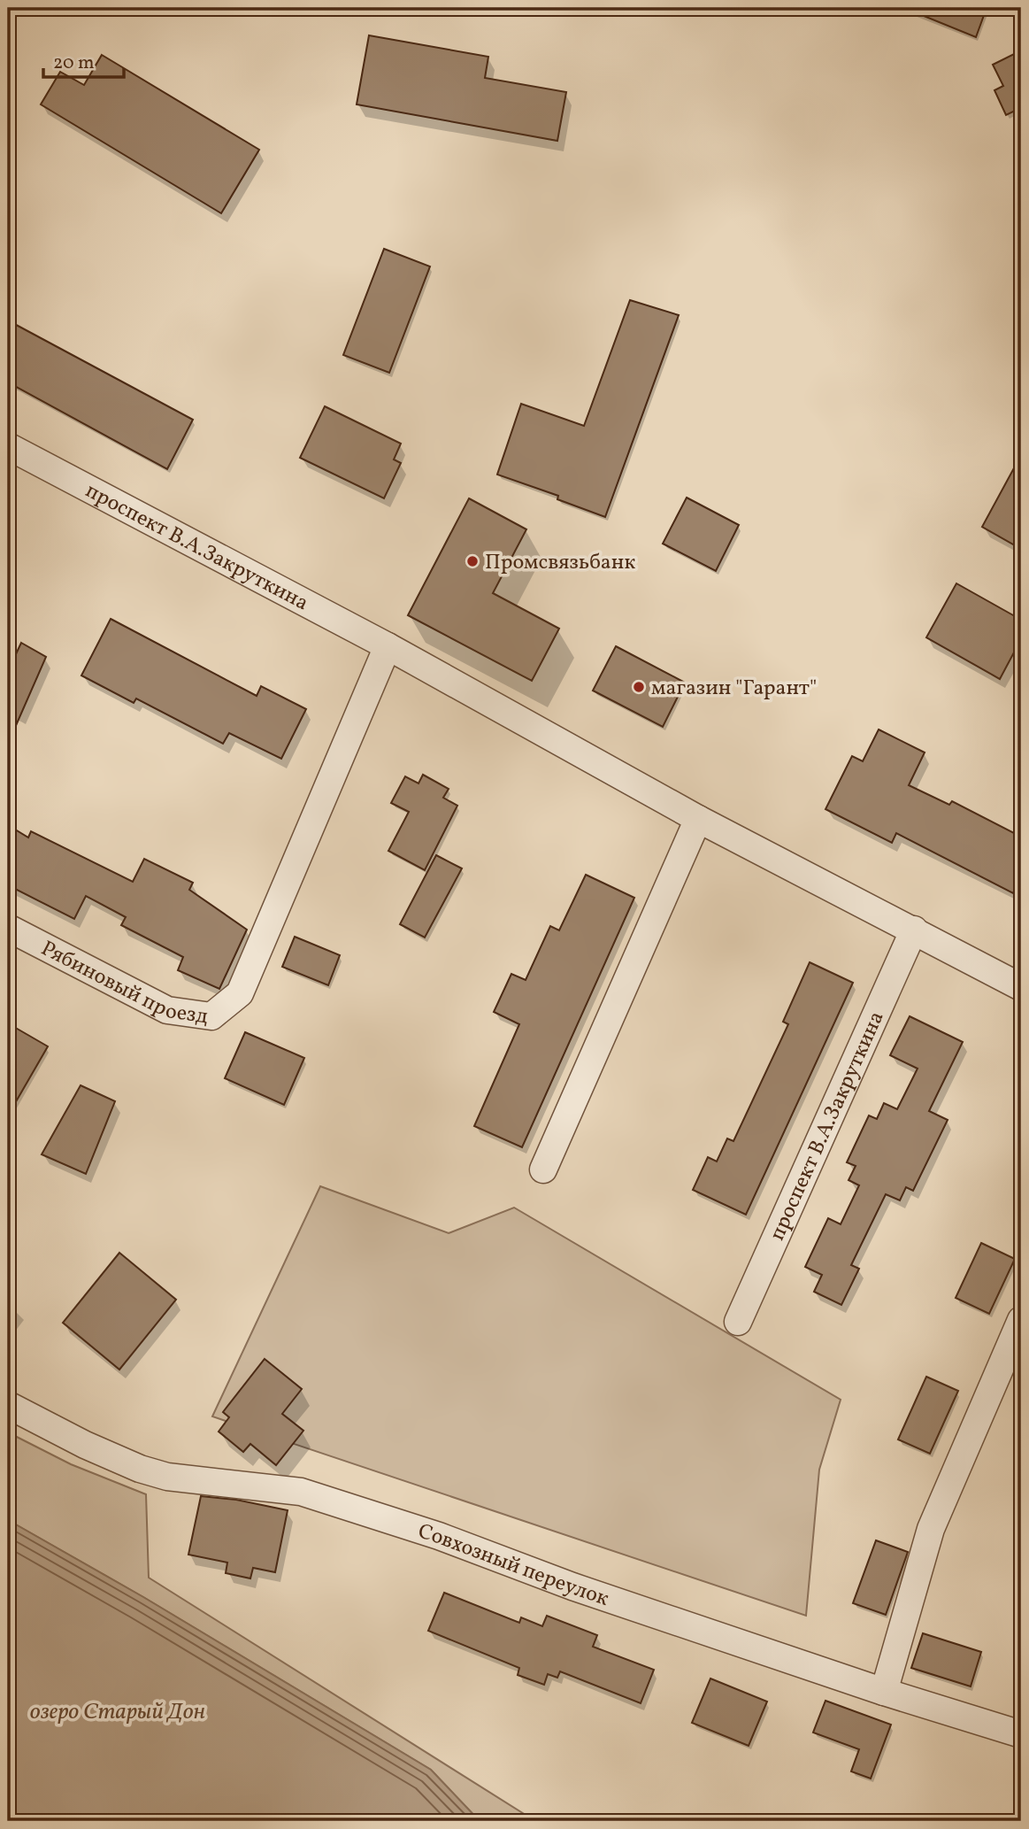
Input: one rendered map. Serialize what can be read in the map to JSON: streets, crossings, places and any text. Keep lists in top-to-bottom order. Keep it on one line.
{"streets":{"street":["проспект В.А.Закруткина","Рябиновый проезд","Совхозный переулок"]},"crossings":[["проспект В.А.Закруткина","Рябиновый проезд"]],"water":["озеро Старый Дон"],"places":["Промсвязьбанк","магазин \"Гарант\""],"scale_bar":"20 m"}
